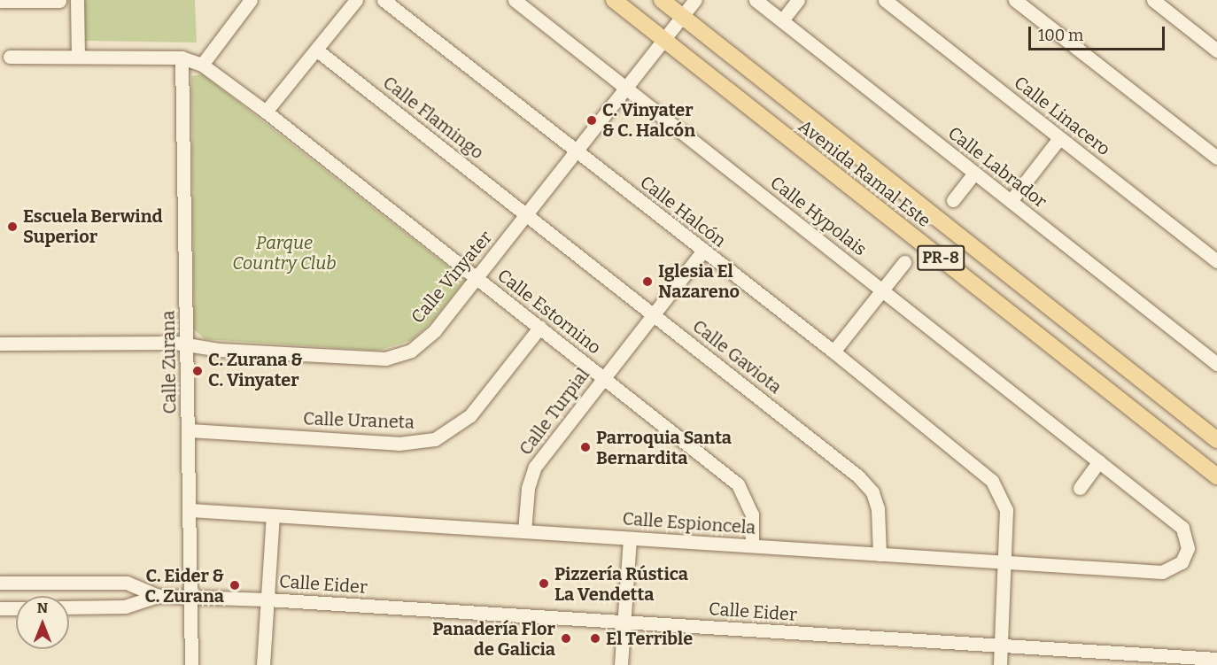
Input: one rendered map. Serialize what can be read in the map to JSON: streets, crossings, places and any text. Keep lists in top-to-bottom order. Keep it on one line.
{"streets":{"main road":["Avenida Ramal Este","PR-8"],"street":["Calle Linacero","Calle Flamingo","Calle Labrador","Calle Halcón","Calle Hypolais","Calle Vinyater","Calle Estornino","Calle Gaviota","Calle Zurana","Calle Turpial","Calle Uraneta","Calle Espioncela","Calle Eider"]},"crossings":[["Calle Flamingo","Calle Vinyater"],["Calle Flamingo","Calle Gaviota"],["Avenida Ramal Este","Calle Vinyater"],["Calle Halcón","Calle Vinyater"],["Calle Halcón","Calle Turpial"],["Calle Halcón","Calle Espioncela"],["Calle Halcón","Calle Eider"],["Calle Hypolais","Calle Vinyater"],["Calle Hypolais","Calle Espioncela"],["Calle Vinyater","Calle Estornino"],["Calle Vinyater","Calle Gaviota"],["Calle Vinyater","Calle Zurana"],["Calle Estornino","Calle Zurana"],["Calle Estornino","Calle Turpial"],["Calle Estornino","Calle Uraneta"],["Calle Estornino","Calle Espioncela"],["Calle Gaviota","Calle Turpial"],["Calle Gaviota","Calle Espioncela"],["Calle Zurana","Calle Uraneta"],["Calle Zurana","Calle Espioncela"],["Calle Zurana","Calle Eider"],["Calle Turpial","Calle Espioncela"]],"parks":["Parque Country Club"],"places":["C. Vinyater & C. Halcón","Escuela Berwind Superior","Iglesia El Nazareno","C. Zurana & C. Vinyater","Parroquia Santa Bernardita","Pizzería Rústica La Vendetta","C. Eider & C. Zurana","Panadería Flor de Galicia","El Terrible"],"scale_bar":"100 m","north":"top"}
